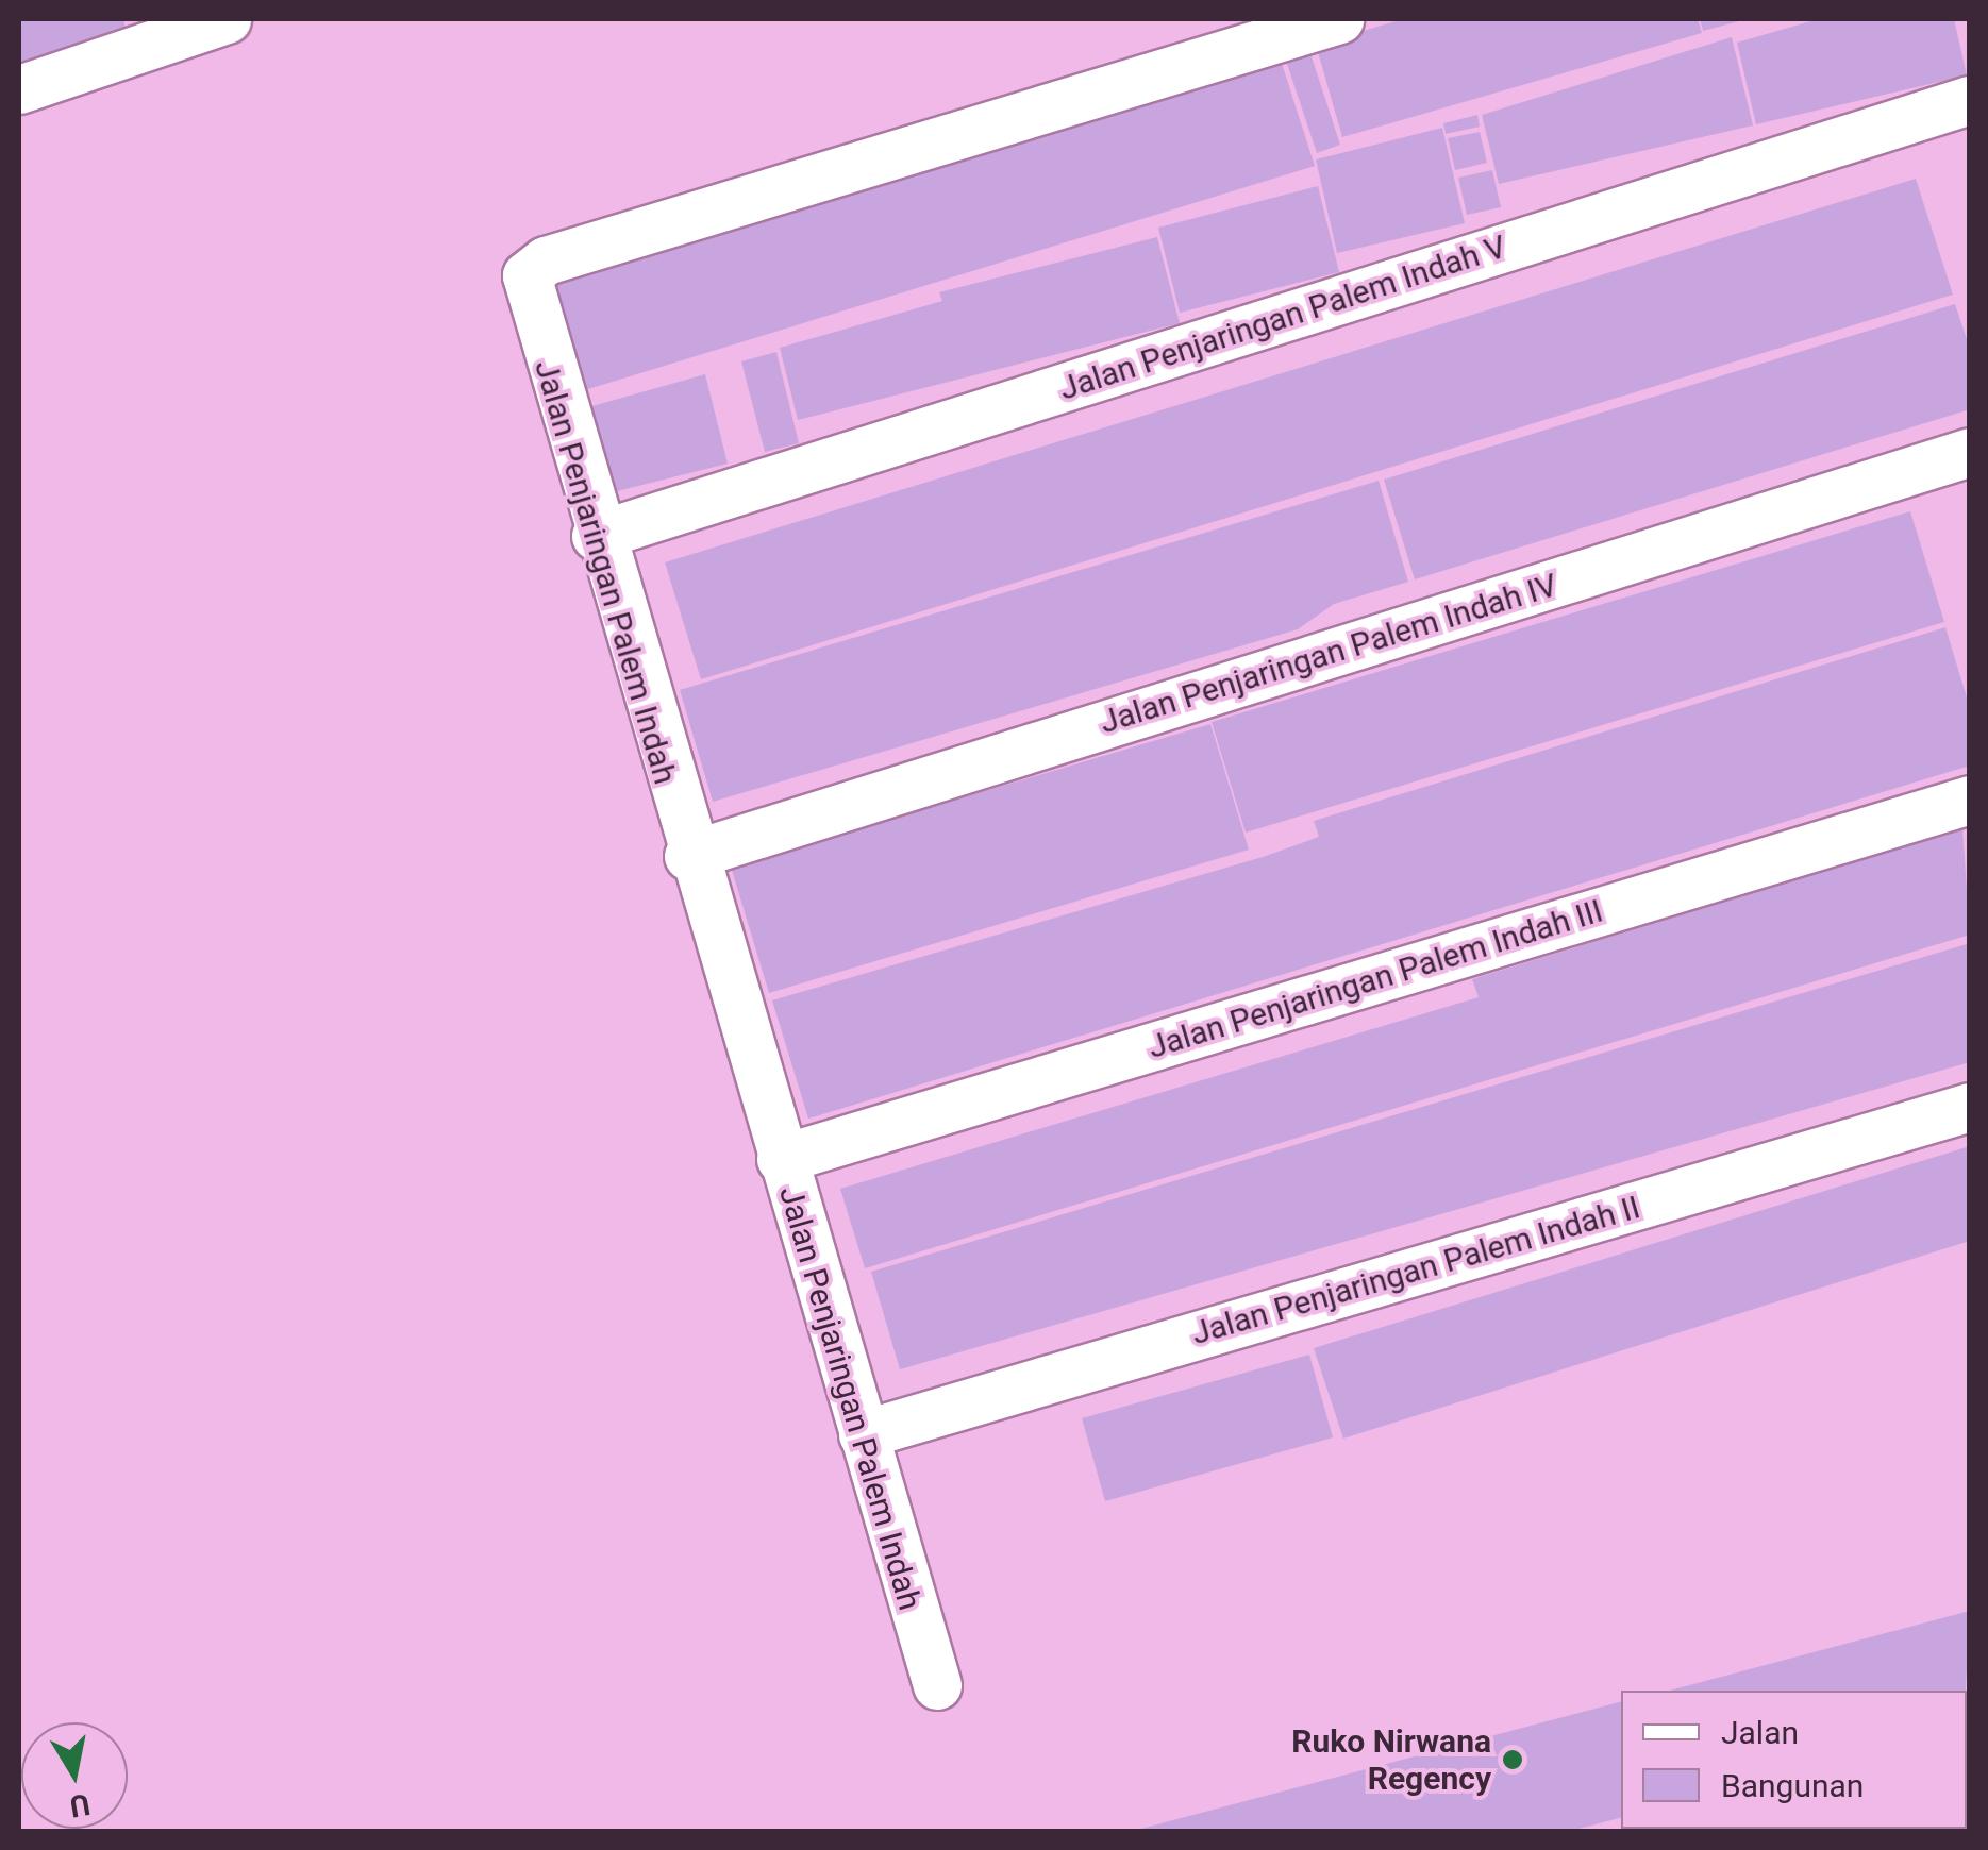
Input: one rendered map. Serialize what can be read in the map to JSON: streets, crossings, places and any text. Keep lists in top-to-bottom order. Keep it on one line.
{"streets":{"street":["Jalan Penjaringan Palem Indah V","Jalan Penjaringan Palem Indah","Jalan Penjaringan Palem Indah IV","Jalan Penjaringan Palem Indah III","Jalan Penjaringan Palem Indah II"]},"crossings":[["Jalan Penjaringan Palem Indah V","Jalan Penjaringan Palem Indah"],["Jalan Penjaringan Palem Indah","Jalan Penjaringan Palem Indah IV"],["Jalan Penjaringan Palem Indah","Jalan Penjaringan Palem Indah III"],["Jalan Penjaringan Palem Indah","Jalan Penjaringan Palem Indah II"]],"places":["Ruko Nirwana Regency"],"legend":["Jalan","Bangunan"],"north":"bottom"}
